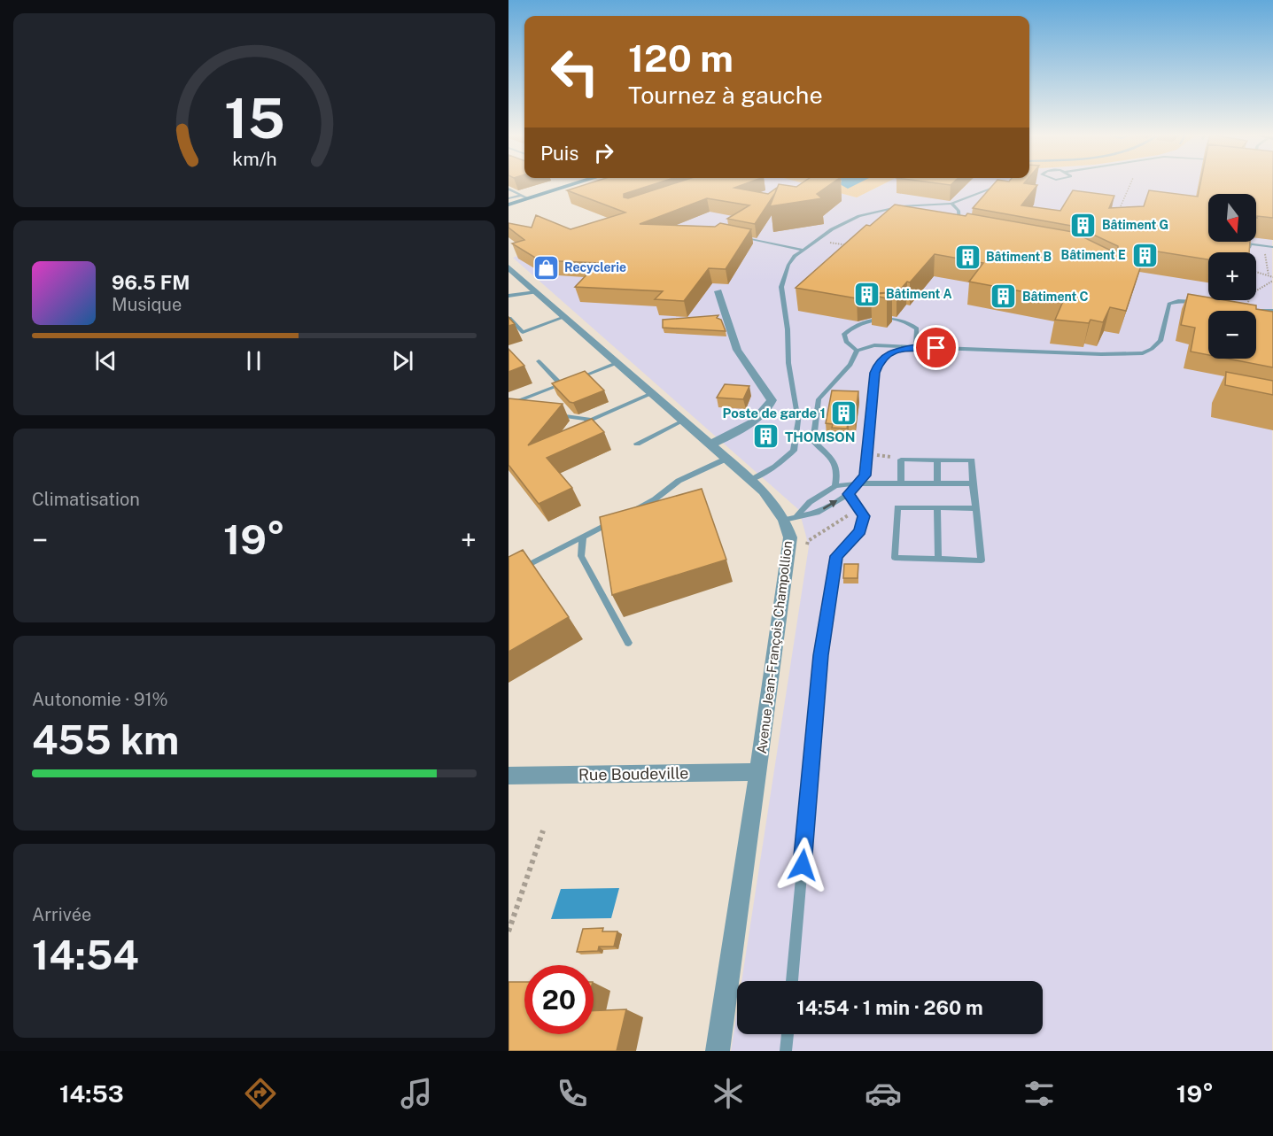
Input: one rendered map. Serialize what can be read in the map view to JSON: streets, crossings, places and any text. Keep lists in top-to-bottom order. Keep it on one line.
{"streets":{"street":["Avenue Jean-François Champollion","Rue Boudeville"]},"crossings":[["Avenue Jean-François Champollion","Rue Boudeville"]],"places":{"building":["Bâtiment G","Bâtiment E","Bâtiment B","Bâtiment A","Bâtiment C","Poste de garde 1","THOMSON"],"shop":["Recyclerie"]},"north":"bottom","page":{"turn":["120 m","Tournez à gauche"],"then":"Puis","map_buttons":["+","−"],"song":["96.5 FM","Musique"],"tile":["Climatisation",["Autonomie · 91%","455 km"],["Arrivée","14:54"]],"heat":["−","19°","+"],"limit":"20","trip":"14:54 · 1 min · 260 m","tabs":["14:53","19°"],"gauge":["15","km/h"]}}
